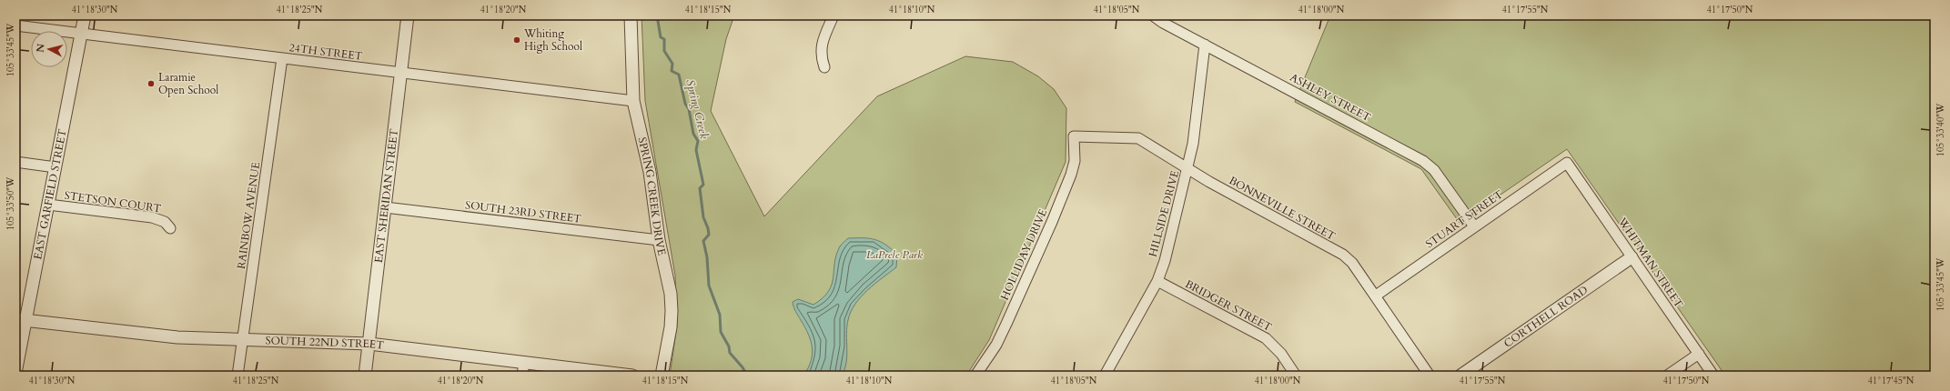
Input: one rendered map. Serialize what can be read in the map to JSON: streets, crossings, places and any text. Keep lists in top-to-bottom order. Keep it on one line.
{"streets":{"street":["24TH STREET","ASHLEY STREET","EAST GARFIELD STREET","EAST SHERIDAN STREET","SPRING CREEK DRIVE","STETSON COURT","BONNEVILLE STREET","SOUTH 23RD STREET","HILLSIDE DRIVE","RAINBOW AVENUE","STUART STREET","HOLLIDAY DRIVE","WHITMAN STREET","BRIDGER STREET","CORTHELL ROAD","SOUTH 22ND STREET"]},"crossings":[["24TH STREET","EAST GARFIELD STREET"],["24TH STREET","EAST SHERIDAN STREET"],["24TH STREET","SPRING CREEK DRIVE"],["24TH STREET","RAINBOW AVENUE"],["ASHLEY STREET","HILLSIDE DRIVE"],["ASHLEY STREET","STUART STREET"],["EAST GARFIELD STREET","STETSON COURT"],["EAST GARFIELD STREET","SOUTH 22ND STREET"],["EAST SHERIDAN STREET","SOUTH 23RD STREET"],["EAST SHERIDAN STREET","SOUTH 22ND STREET"],["SPRING CREEK DRIVE","SOUTH 23RD STREET"],["BONNEVILLE STREET","HILLSIDE DRIVE"],["BONNEVILLE STREET","STUART STREET"],["BONNEVILLE STREET","HOLLIDAY DRIVE"],["HILLSIDE DRIVE","BRIDGER STREET"],["RAINBOW AVENUE","SOUTH 22ND STREET"],["STUART STREET","WHITMAN STREET"],["WHITMAN STREET","CORTHELL ROAD"]],"water":["Spring Creek"],"parks":["LaPrele Park"],"places":["Whiting High School","Laramie Open School"],"north":"left","coordinates":["41°18'30\"N","41°18'25\"N","41°18'20\"N","41°18'15\"N","41°18'10\"N","41°18'05\"N","41°18'00\"N","41°17'55\"N","41°17'50\"N","105°33'45\"W","105°33'40\"W","105°33'50\"W","41°17'45\"N"]}
